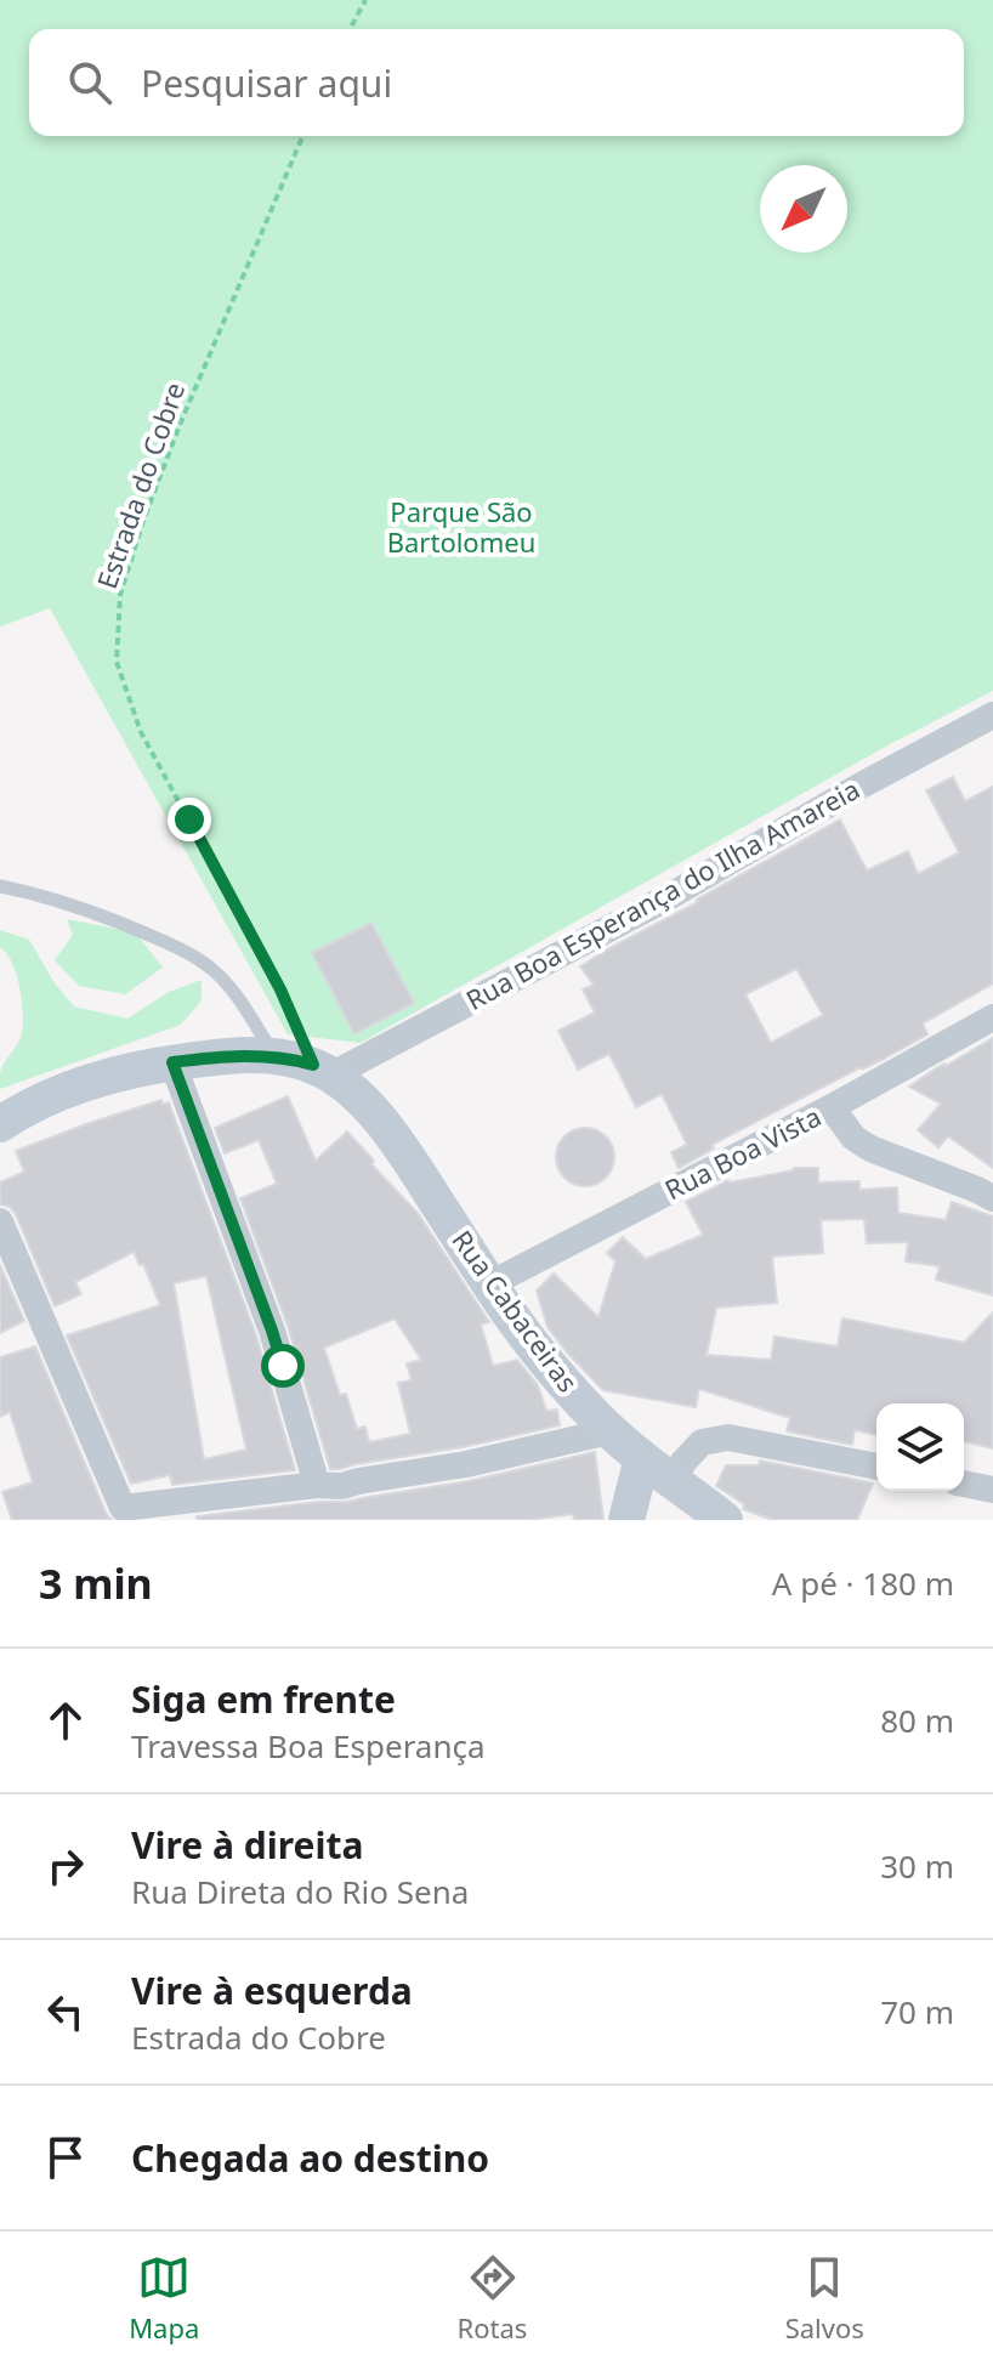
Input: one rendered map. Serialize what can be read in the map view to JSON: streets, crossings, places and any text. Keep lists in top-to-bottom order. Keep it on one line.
{"streets":{"main road":["Rua Cabaceiras"],"street":["Rua Boa Esperança do Ilha Amareia","Rua Boa Vista"],"path":["Estrada do Cobre"]},"crossings":[["Estrada do Cobre","Rua Boa Esperança do Ilha Amareia"],["Estrada do Cobre","Rua Cabaceiras"],["Rua Boa Esperança do Ilha Amareia","Rua Cabaceiras"],["Rua Boa Vista","Rua Cabaceiras"]],"parks":["Parque São Bartolomeu"],"north":"bottom left","page":{"search":"Pesquisar aqui","heading":["3 min","A pé · 180 m"],"list":[["Siga em frente","Travessa Boa Esperança","80 m"],["Vire à direita","Rua Direta do Rio Sena","30 m"],["Vire à esquerda","Estrada do Cobre","70 m"],"Chegada ao destino"],"nav":["Mapa","Rotas","Salvos"]}}
